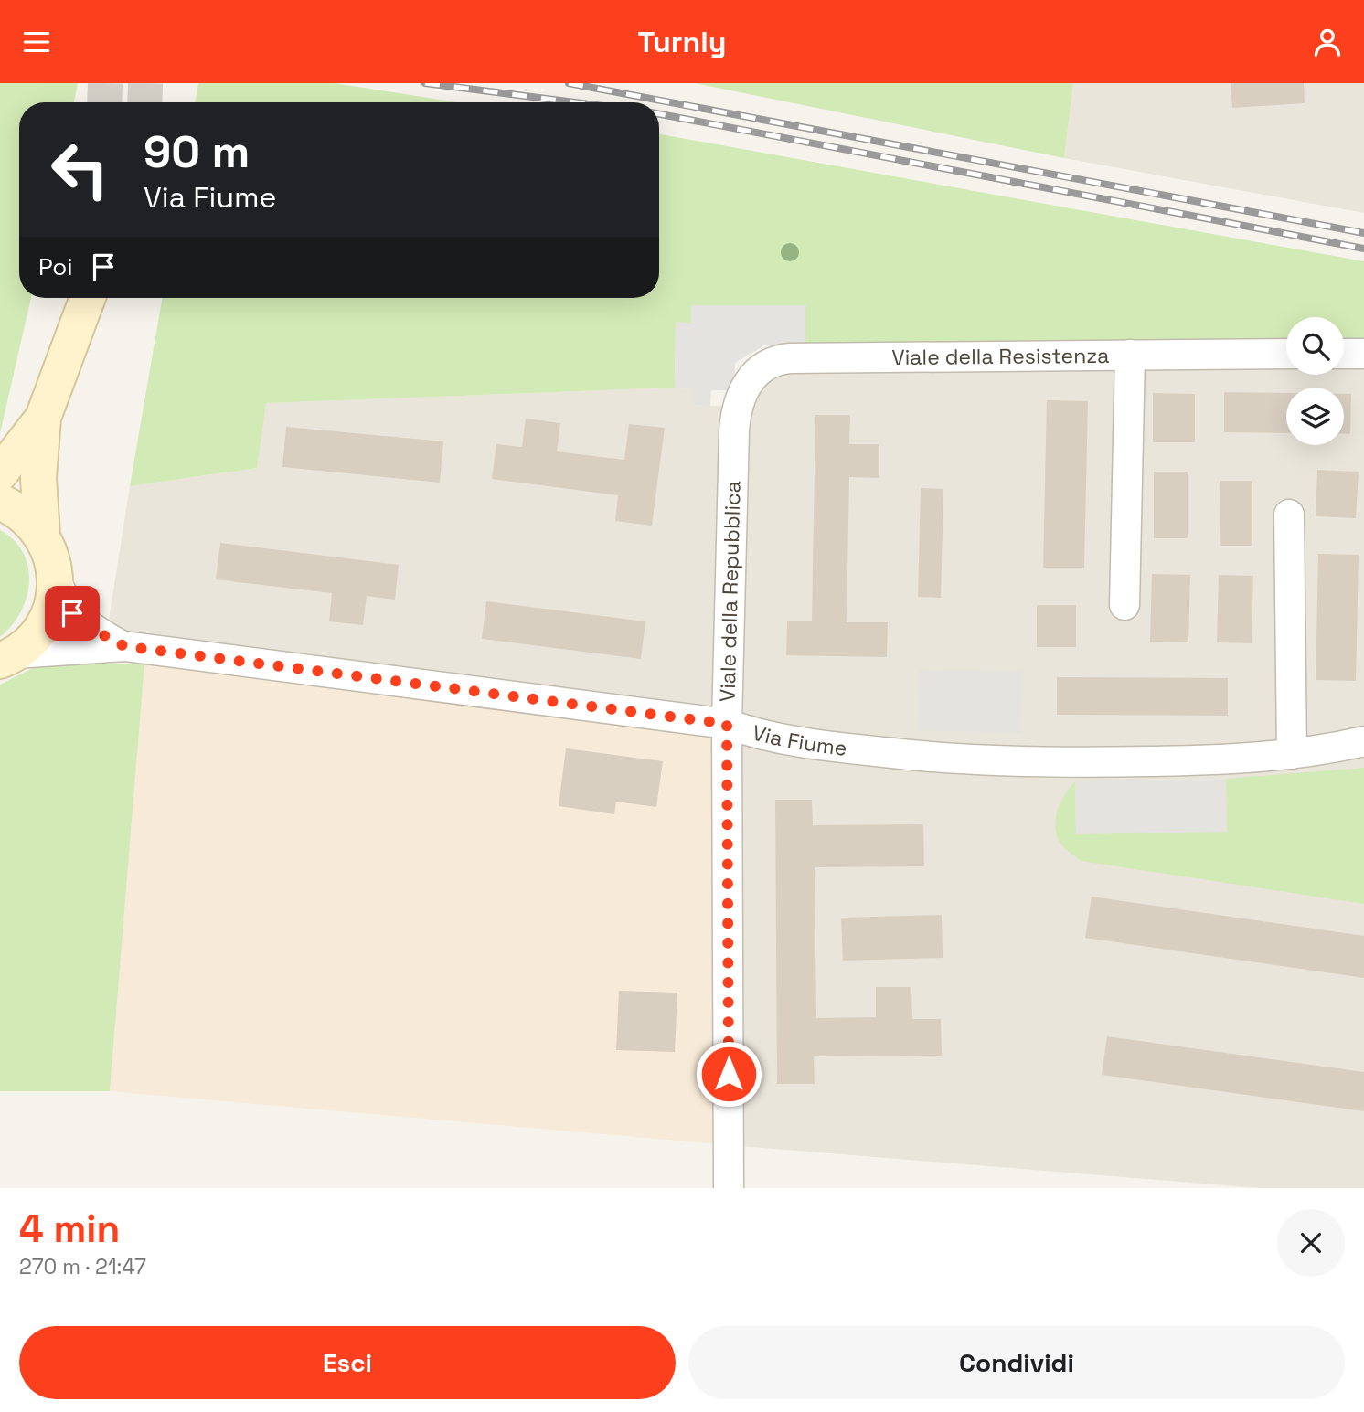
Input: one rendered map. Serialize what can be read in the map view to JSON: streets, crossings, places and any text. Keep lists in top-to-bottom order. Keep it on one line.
{"streets":{"street":["Viale della Resistenza","Viale della Repubblica","Via Fiume"]},"crossings":[["Viale della Resistenza","Viale della Repubblica"],["Viale della Repubblica","Via Fiume"]],"page":{"header":"Turnly","turn":["90 m","Via Fiume"],"then":"Poi","heading":["4 min","270 m · 21:47"],"buttons":["Esci","Condividi"]}}
